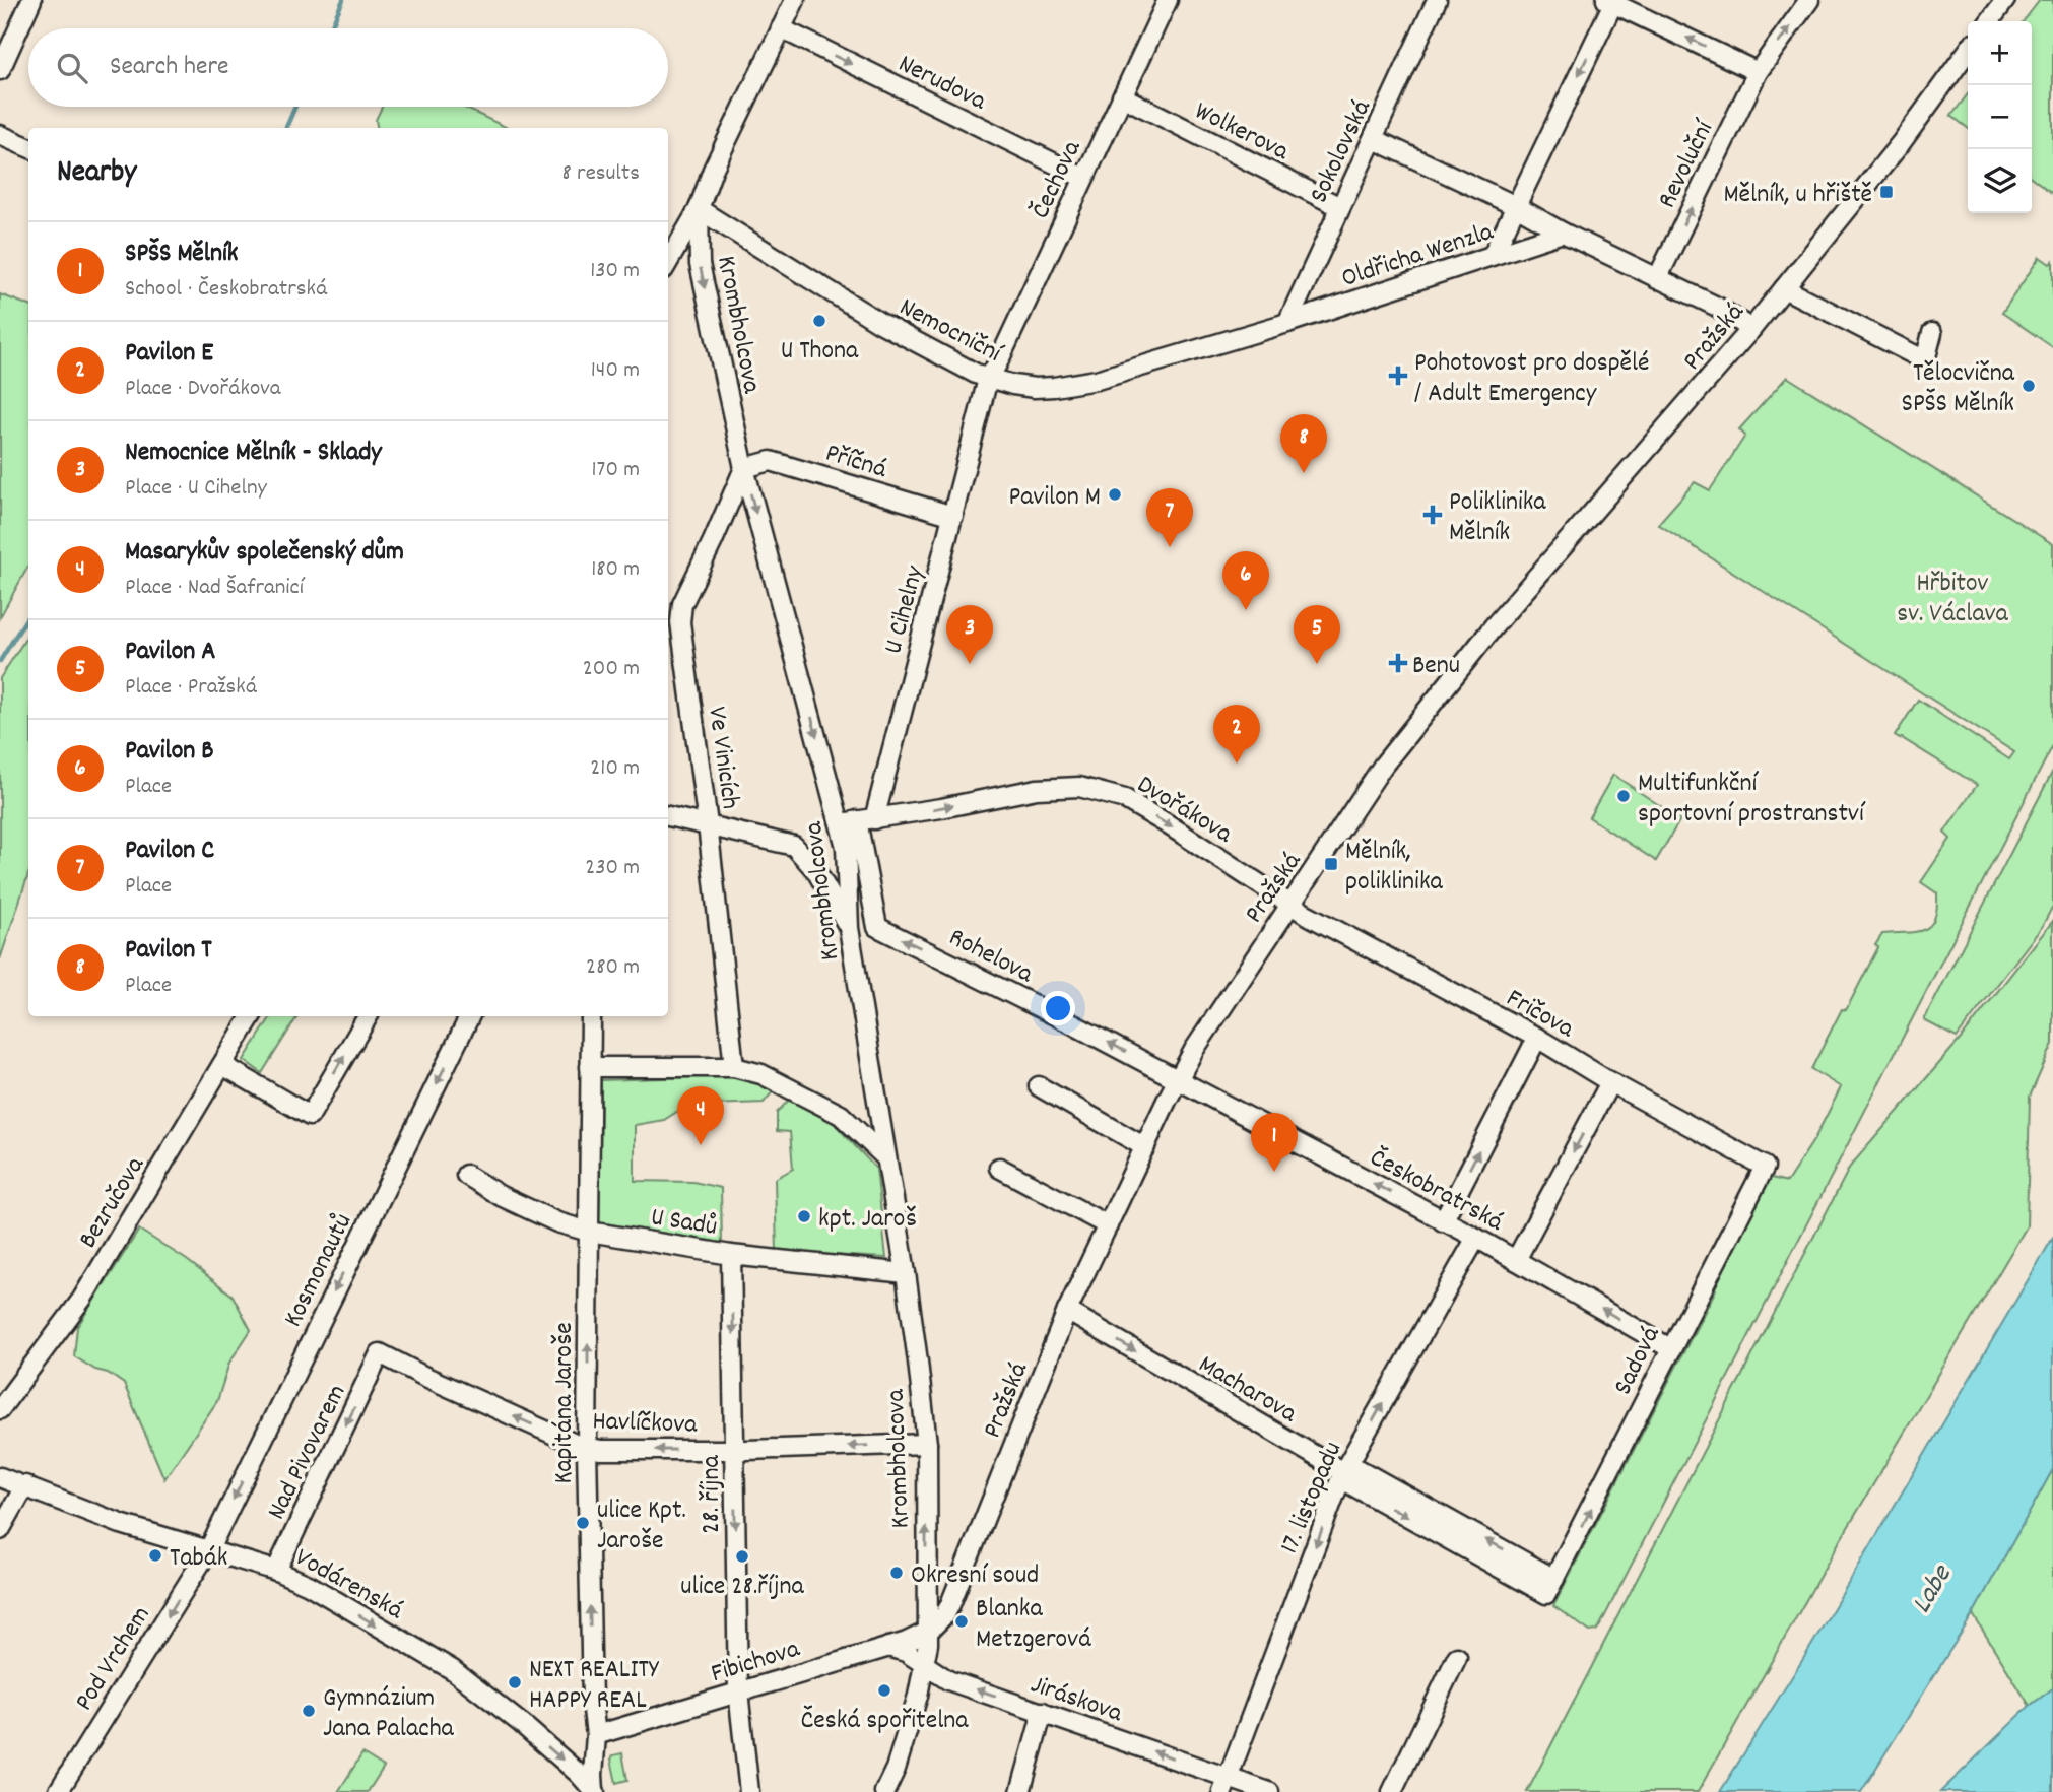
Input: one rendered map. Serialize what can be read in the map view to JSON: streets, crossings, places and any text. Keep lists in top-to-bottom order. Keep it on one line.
{"streets":{"street":["Nerudova","Wolkerova","Sokolovská","Revoluční","Čechova","Oldřicha Wenzla","Krombholcova","Nemocniční","Pražská","Příčná","U Cihelny","Ve Vinicích","Dvořákova","Rohelova","Fričova","Českobratrská","Bezručova","U Sadů","Kosmonautů","Sadová","Macharova","Kapitána Jaroše","Havlíčkova","Nad Pivovarem","28. října","17. listopadu","Vodárenská","Pod Vrchem","Fibichova","Jiráskova"]},"crossings":[["Nerudova","Čechova"],["Wolkerova","Sokolovská"],["Wolkerova","Čechova"],["Sokolovská","Oldřicha Wenzla"],["Sokolovská","Nemocniční"],["Revoluční","Oldřicha Wenzla"],["Čechova","Nemocniční"],["Čechova","U Cihelny"],["Oldřicha Wenzla","Nemocniční"],["Oldřicha Wenzla","Pražská"],["Krombholcova","Nemocniční"],["Krombholcova","Pražská"],["Krombholcova","Příčná"],["Krombholcova","U Cihelny"],["Krombholcova","Ve Vinicích"],["Krombholcova","Dvořákova"],["Krombholcova","Rohelova"],["Krombholcova","U Sadů"],["Krombholcova","Havlíčkova"],["Krombholcova","Fibichova"],["Nemocniční","U Cihelny"],["Pražská","Dvořákova"],["Pražská","Rohelova"],["Pražská","Fričova"],["Pražská","Českobratrská"],["Pražská","Macharova"],["Pražská","Fibichova"],["Pražská","Jiráskova"],["Příčná","U Cihelny"],["Příčná","Ve Vinicích"],["U Cihelny","Dvořákova"],["U Cihelny","Rohelova"],["Dvořákova","Rohelova"],["Dvořákova","Fričova"],["Rohelova","Českobratrská"],["Fričova","Sadová"],["Českobratrská","Sadová"],["Českobratrská","17. listopadu"],["U Sadů","Kapitána Jaroše"],["U Sadů","28. října"],["Kosmonautů","Vodárenská"],["Kosmonautů","Pod Vrchem"],["Sadová","Macharova"],["Macharova","17. listopadu"],["Kapitána Jaroše","Havlíčkova"],["Kapitána Jaroše","Vodárenská"],["Kapitána Jaroše","Fibichova"],["Havlíčkova","Nad Pivovarem"],["Havlíčkova","28. října"],["Nad Pivovarem","Vodárenská"],["28. října","Fibichova"],["17. listopadu","Jiráskova"],["Vodárenská","Pod Vrchem"]],"one_way":["Nerudova","Revoluční","Dvořákova","Českobratrská","Kosmonautů","Sadová","Macharova","Kapitána Jaroše","Havlíčkova","Nad Pivovarem","28. října","Vodárenská","Pod Vrchem","Jiráskova"],"water":["Labe"],"parks":["Hřbitov sv. Václava"],"places":{"transit":["Mělník, u hřiště","Mělník, poliklinika"],"other":["U Thona","Tělocvična SPŠS Mělník","Pavilon M","Multifunkční sportovní prostranství","kpt. Jaroš","ulice Kpt. Jaroše","Tabák","ulice 28.října","Okresní soud","Blanka Metzgerová","NEXT REALITY HAPPY REAL","Česká spořitelna","Gymnázium Jana Palacha"],"health":["Pohotovost pro dospělé / Adult Emergency","Poliklinika Mělník","Benu"]},"page":{"map_buttons":["+","−"],"search":"Search here","heading":["Nearby","8 results"],"list":[{"mark":"1","name":"SPŠS Mělník","note":"School · Českobratrská","value":"130 m"},{"mark":"2","name":"Pavilon E","note":"Place · Dvořákova","value":"140 m"},{"mark":"3","name":"Nemocnice Mělník - Sklady","note":"Place · U Cihelny","value":"170 m"},{"mark":"4","name":"Masarykův společenský dům","note":"Place · Nad Šafranicí","value":"180 m"},{"mark":"5","name":"Pavilon A","note":"Place · Pražská","value":"200 m"},{"mark":"6","name":"Pavilon B","note":"Place","value":"210 m"},{"mark":"7","name":"Pavilon C","note":"Place","value":"230 m"},{"mark":"8","name":"Pavilon T","note":"Place","value":"280 m"}],"pins":["8","7","6","3","5","2","4","1"]}}
